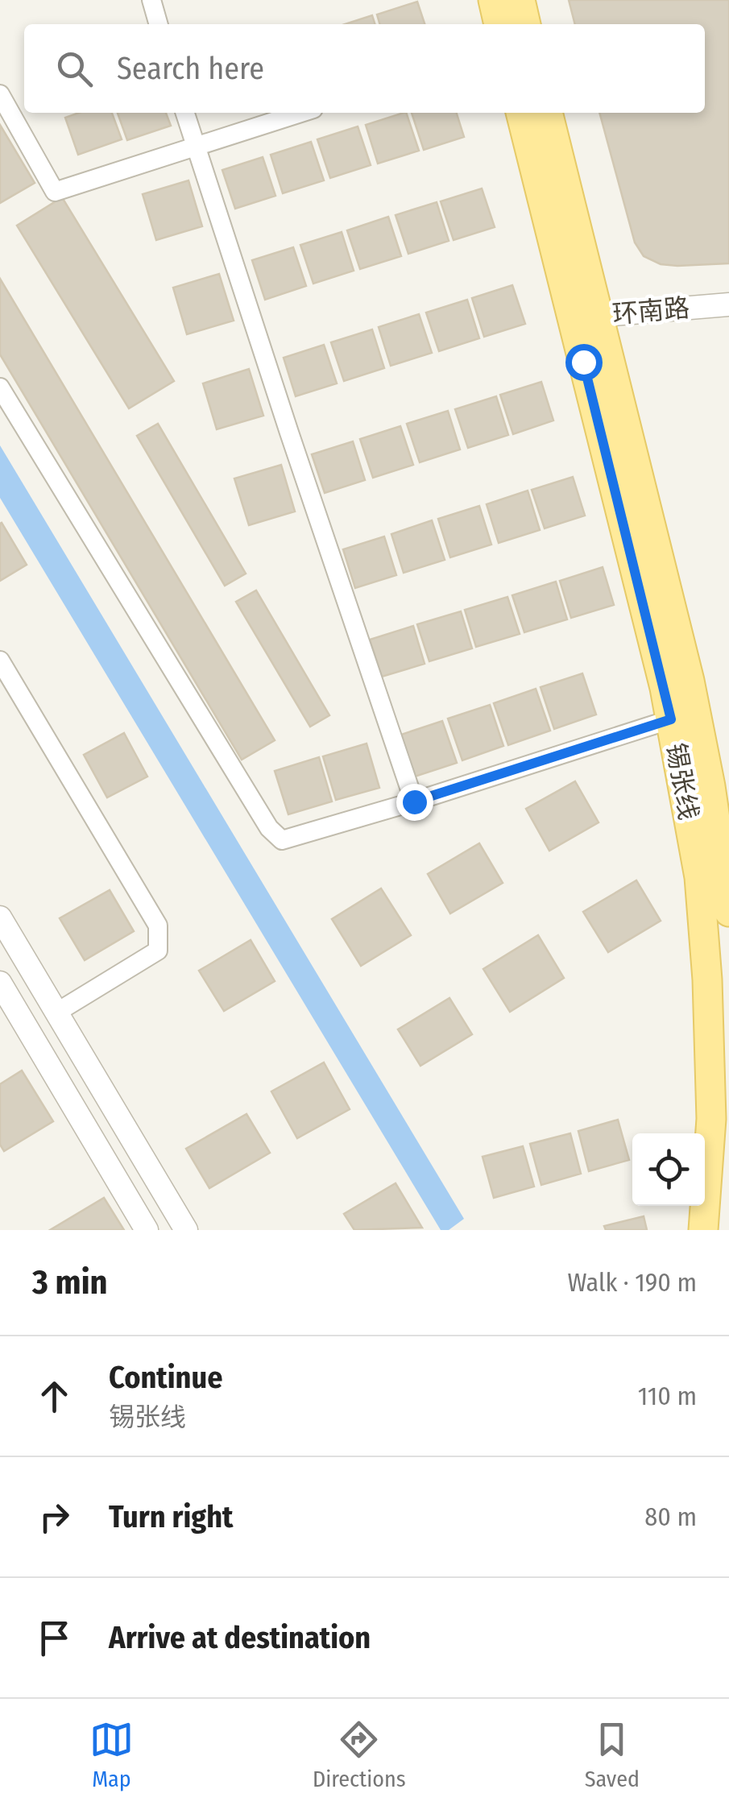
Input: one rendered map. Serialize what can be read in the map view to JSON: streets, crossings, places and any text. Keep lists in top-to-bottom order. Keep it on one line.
{"streets":{"main road":["锡张线"],"street":["环南路"]},"crossings":[["环南路","锡张线"]],"page":{"search":"Search here","heading":["3 min","Walk · 190 m"],"list":[["Continue","锡张线","110 m"],["Turn right","80 m"],"Arrive at destination"],"nav":["Map","Directions","Saved"]}}
